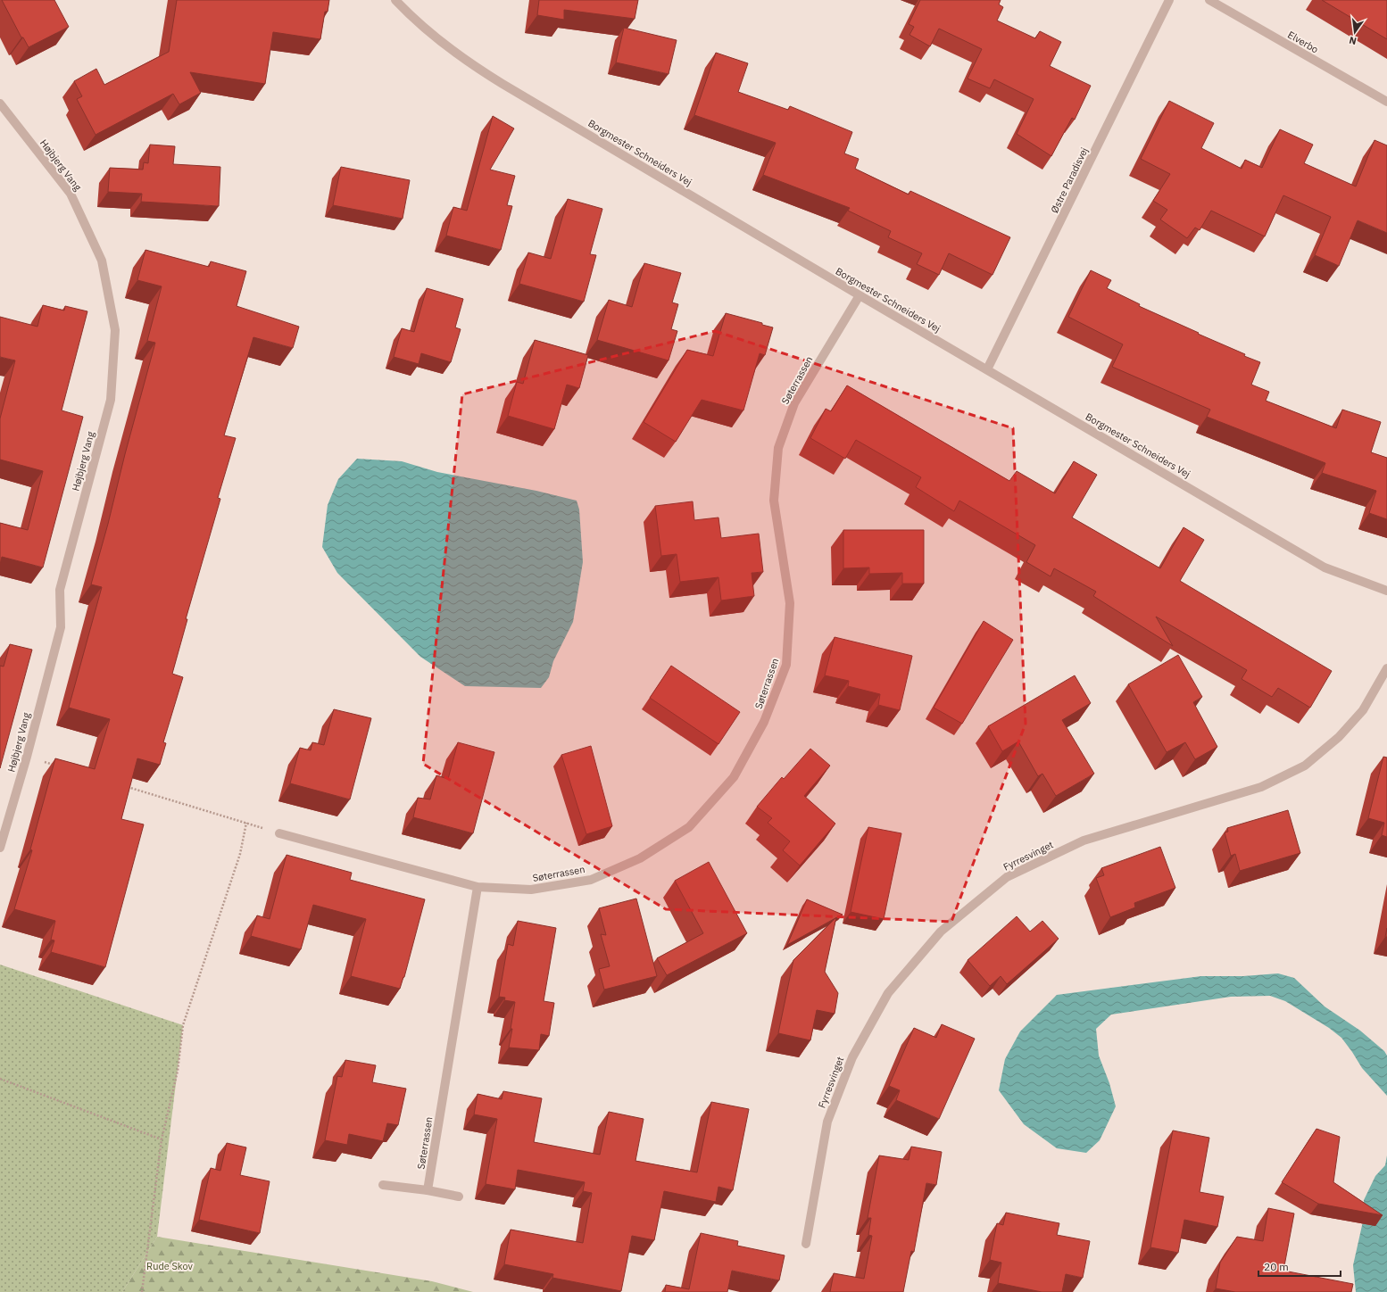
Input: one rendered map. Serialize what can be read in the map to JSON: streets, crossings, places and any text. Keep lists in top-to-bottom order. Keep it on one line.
{"streets":{"street":["Elverbo","Borgmester Schneiders Vej","Højbjerg Vang","Østre Paradisvej","Søterrassen","Fyrresvinget"]},"crossings":[["Borgmester Schneiders Vej","Østre Paradisvej"],["Borgmester Schneiders Vej","Søterrassen"]],"parks":["Rude Skov"],"scale_bar":"20 m","north":"bottom"}
